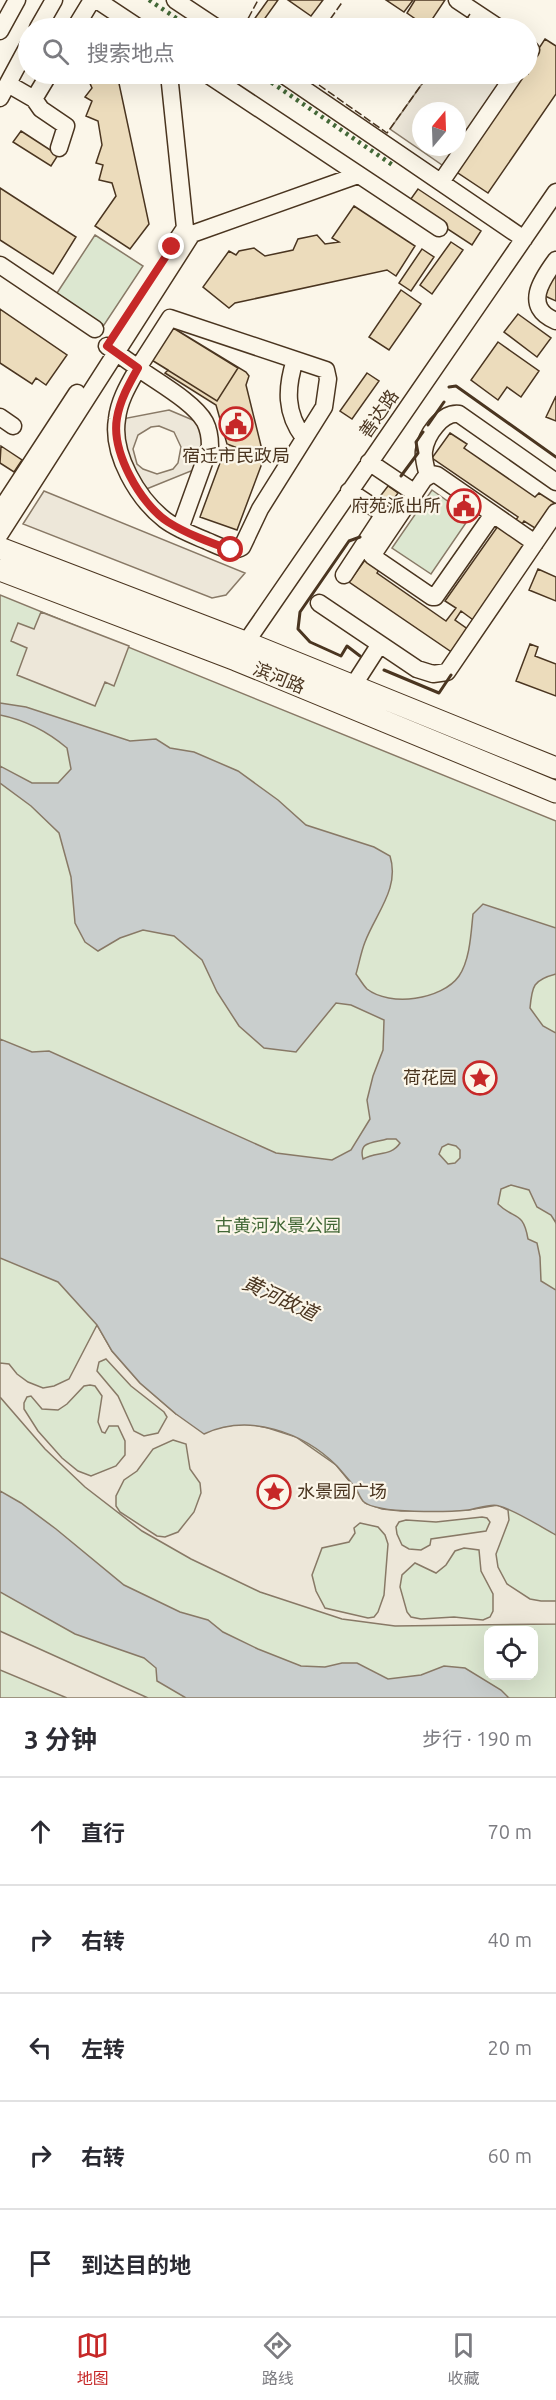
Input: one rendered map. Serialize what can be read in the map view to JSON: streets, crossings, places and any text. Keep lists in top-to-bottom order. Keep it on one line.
{"streets":{"main road":["滨河路"],"street":["善达路"]},"crossings":[["善达路","滨河路"]],"water":["黄河故道"],"parks":["古黄河水景公园"],"places":{"public building":["宿迁市民政局","府苑派出所"],"place":["荷花园","水景园广场"]},"north":"top","page":{"search":"搜索地点","heading":["3 分钟","步行 · 190 m"],"list":[["直行","70 m"],["右转","40 m"],["左转","20 m"],["右转","60 m"],"到达目的地"],"nav":["地图","路线","收藏"]}}
